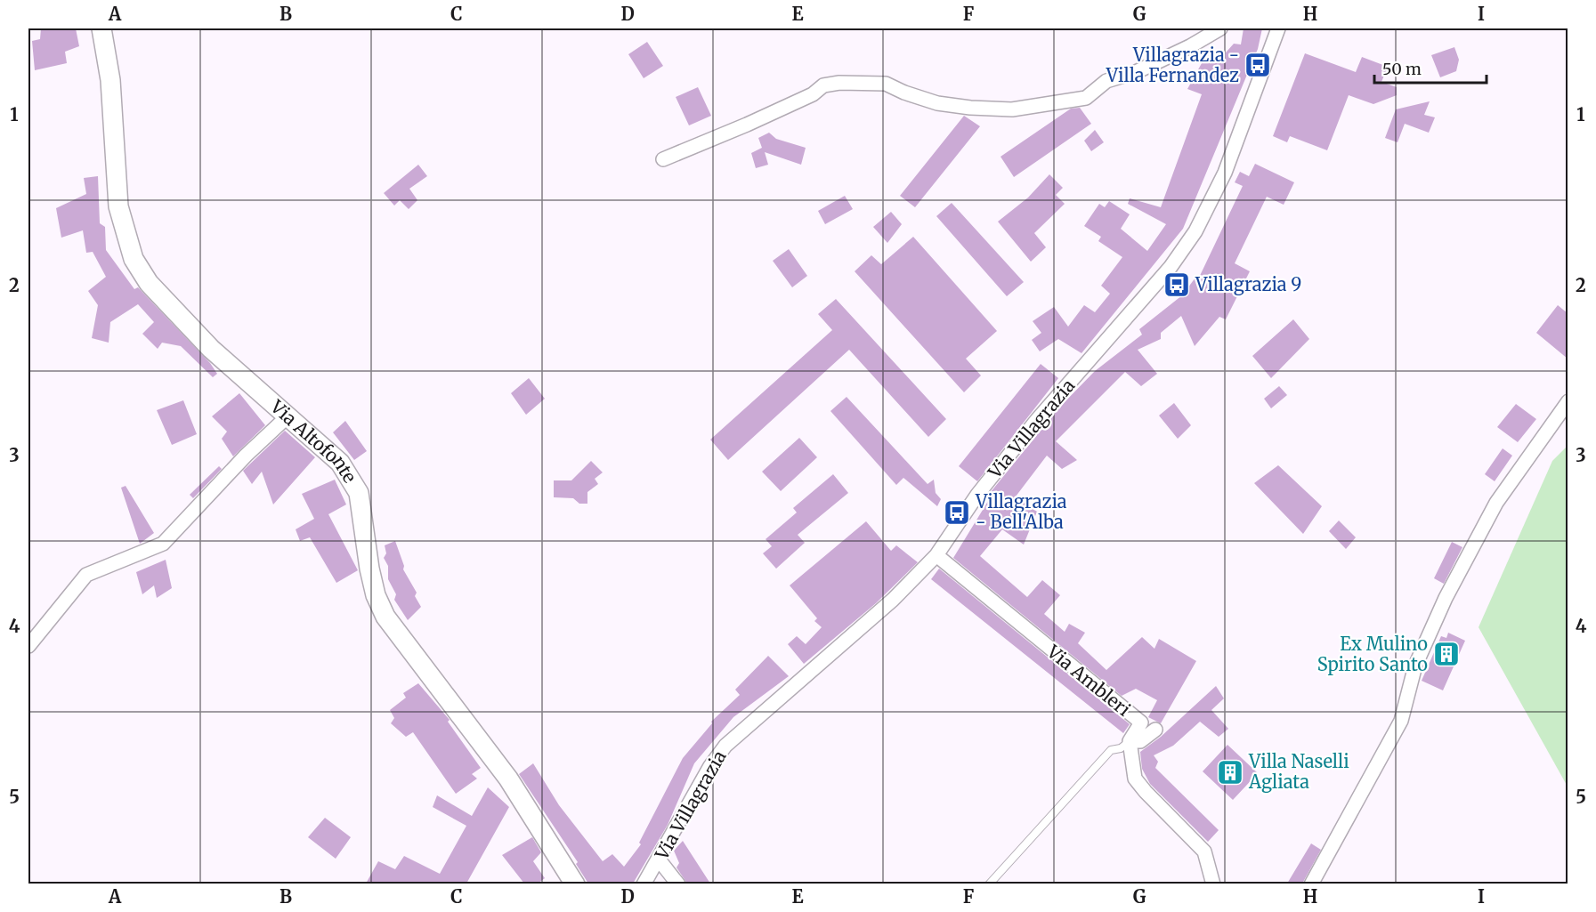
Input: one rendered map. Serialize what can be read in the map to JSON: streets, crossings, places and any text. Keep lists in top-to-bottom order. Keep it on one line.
{"streets":{"main road":["Via Altofonte"],"street":["Via Villagrazia","Via Ambleri"]},"crossings":[["Via Villagrazia","Via Ambleri"]],"places":{"bus stop":["Villagrazia - Villa Fernandez","Villagrazia 9","Villagrazia - Bell'Alba"],"building":["Ex Mulino Spirito Santo","Villa Naselli Agliata"]},"scale_bar":"50 m","grid":{"columns":["A","B","C","D","E","F","G","H","I"],"rows":["1","2","3","4","5"]}}
